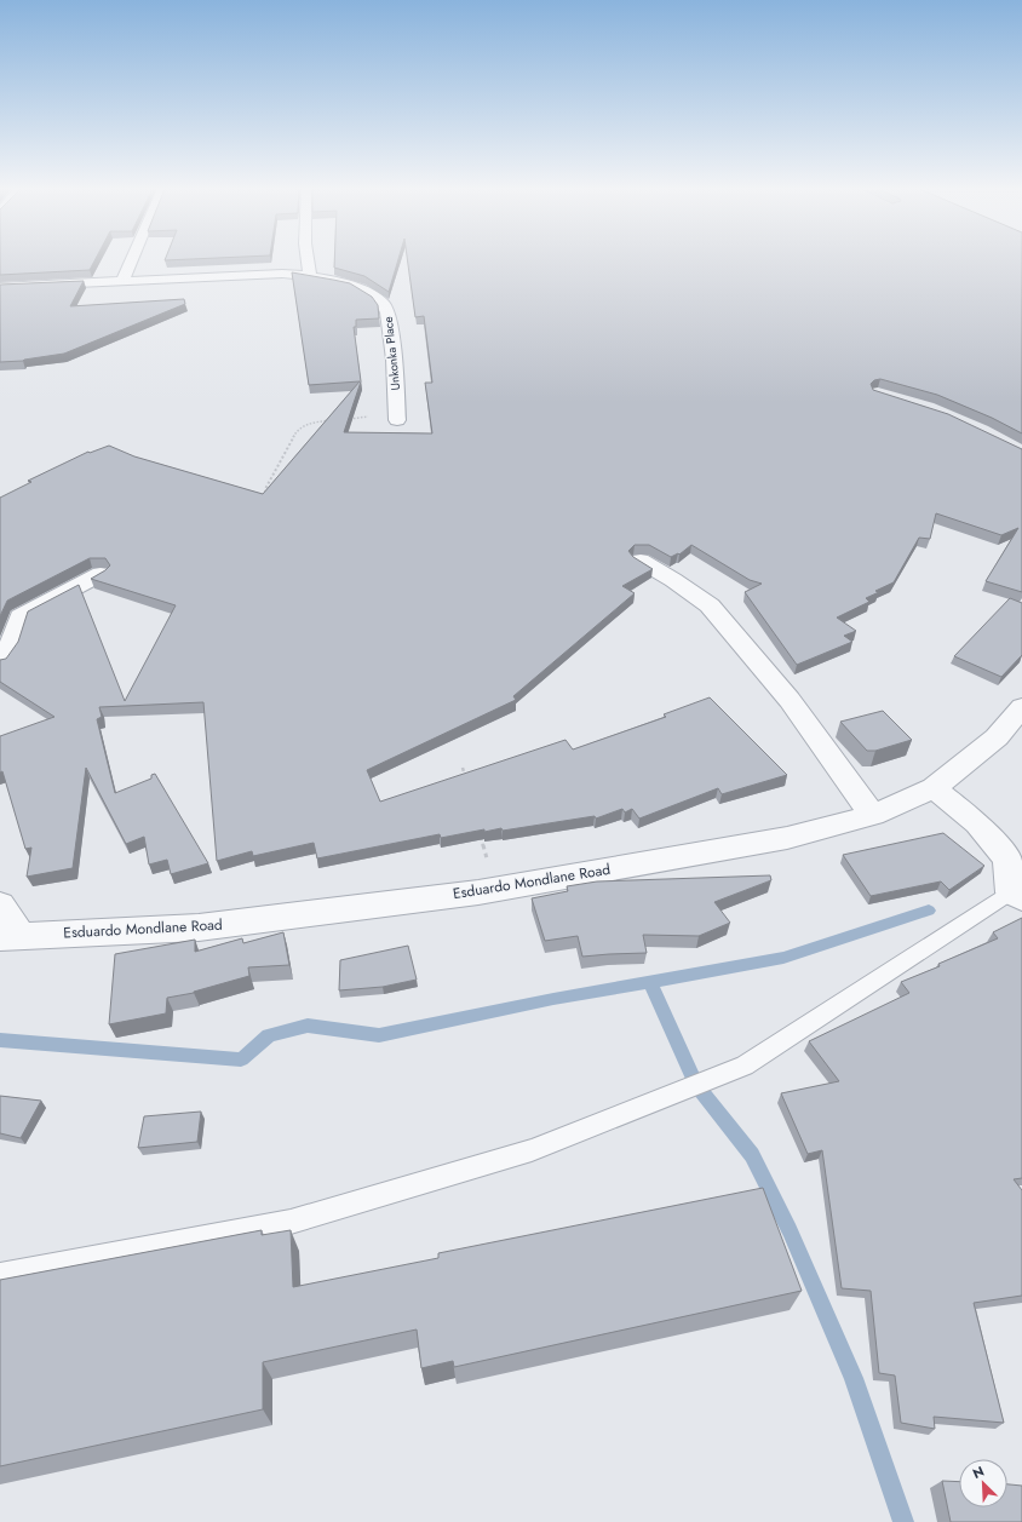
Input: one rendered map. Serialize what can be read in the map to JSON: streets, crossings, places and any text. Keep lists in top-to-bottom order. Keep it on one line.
{"streets":{"street":["Unkonka Place","Esduardo Mondlane Road"]},"north":"top left"}
